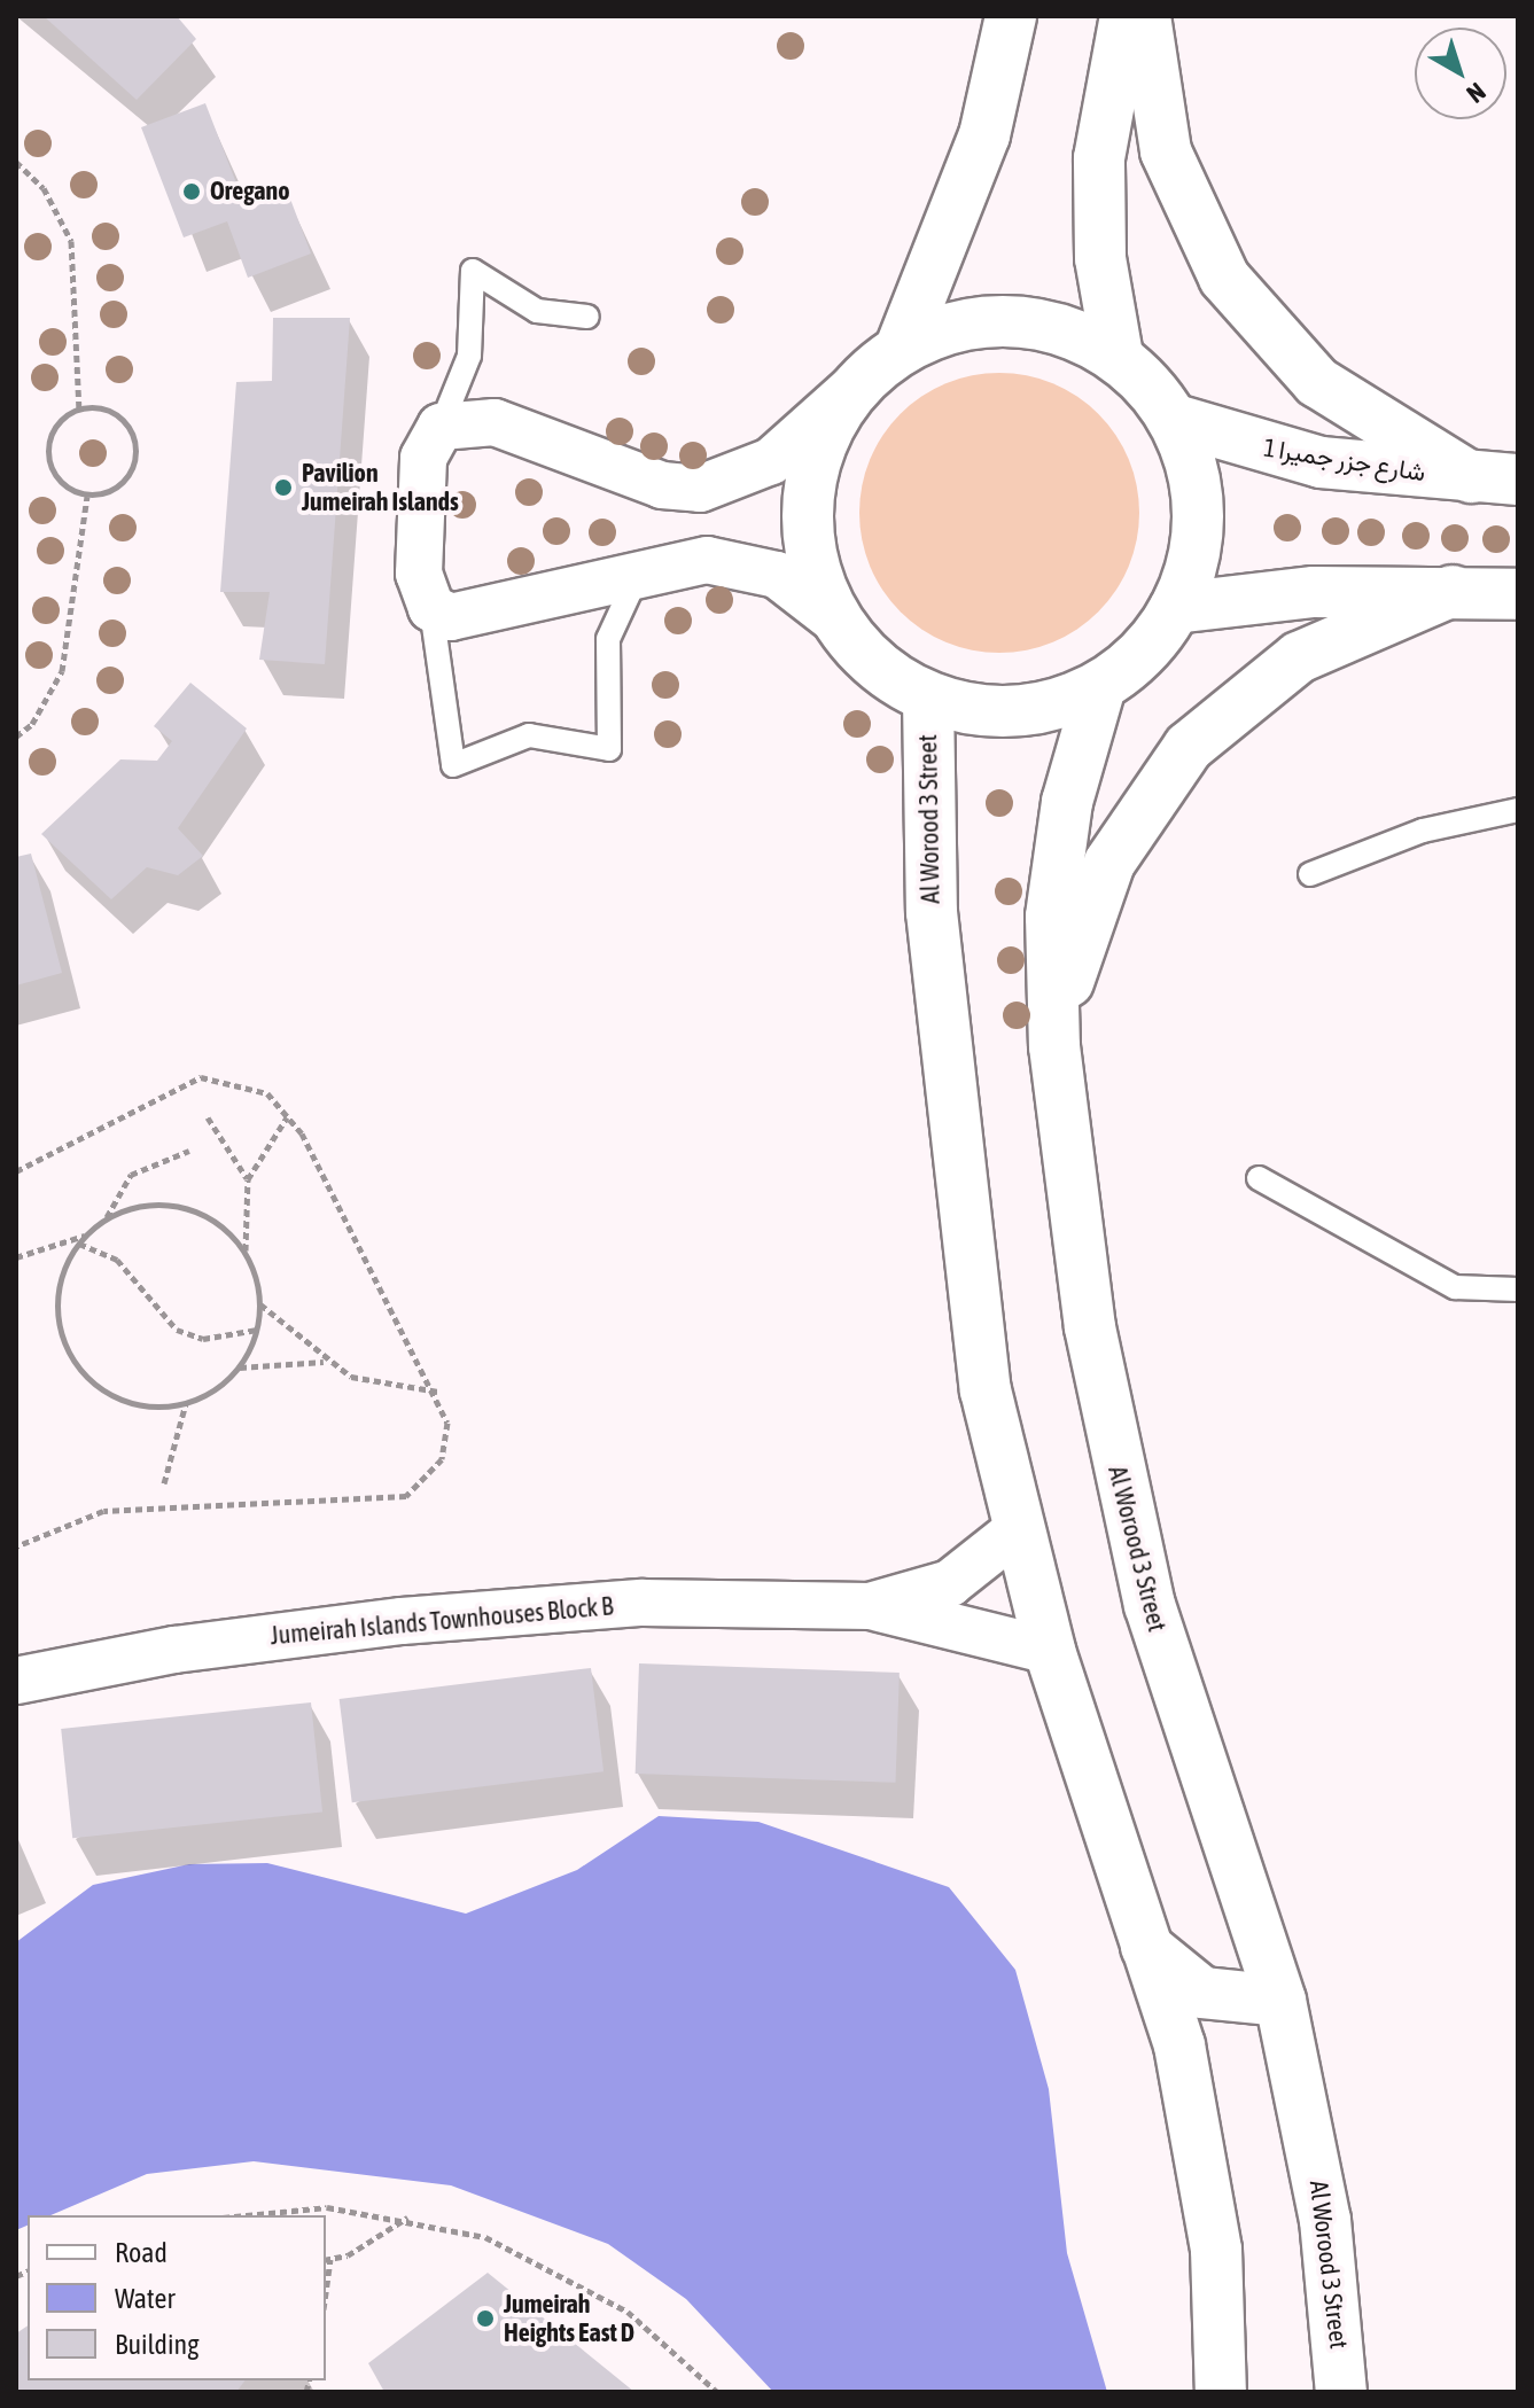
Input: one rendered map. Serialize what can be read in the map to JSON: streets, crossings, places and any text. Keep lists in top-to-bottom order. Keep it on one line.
{"streets":{"street":["شارع جزر جميرا 1","Al Worood 3 Street","Jumeirah Islands Townhouses Block B"]},"crossings":[["Al Worood 3 Street","Jumeirah Islands Townhouses Block B"]],"places":["Oregano","Pavilion Jumeirah Islands","Jumeirah Heights East D"],"legend":["Road","Water","Building"],"north":"bottom right"}
